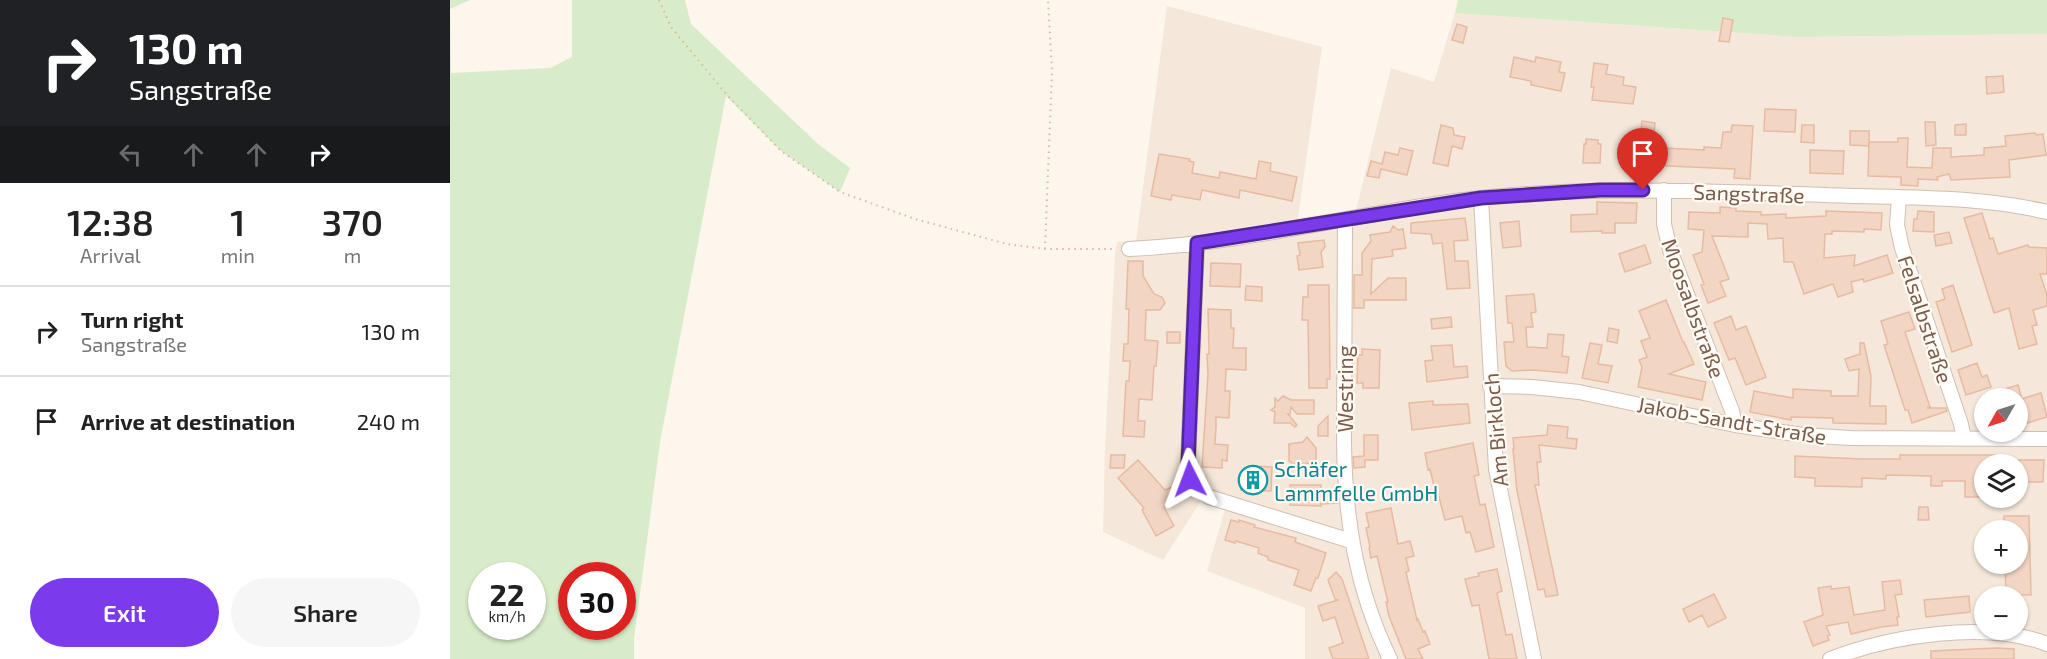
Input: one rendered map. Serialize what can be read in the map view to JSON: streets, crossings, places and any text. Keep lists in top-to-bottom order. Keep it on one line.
{"streets":{"street":["Sangstraße","Moosalbstraße","Felsalbstraße","Westring","Jakob-Sandt-Straße","Am Birkloch"]},"crossings":[["Sangstraße","Moosalbstraße"],["Sangstraße","Felsalbstraße"],["Sangstraße","Westring"],["Sangstraße","Am Birkloch"],["Moosalbstraße","Jakob-Sandt-Straße"],["Felsalbstraße","Jakob-Sandt-Straße"],["Jakob-Sandt-Straße","Am Birkloch"]],"places":{"building":["Schäfer Lammfelle GmbH"]},"north":"bottom left","page":{"turn":["130 m","Sangstraße"],"eta":["12:38","Arrival","1","min","370","m"],"list":[{"name":"Turn right","note":"Sangstraße","value":"130 m"},{"name":"Arrive at destination","value":"240 m"}],"map_buttons":["+","−"],"speed":"22 km/h","limit":"30","buttons":["Exit","Share"]}}
